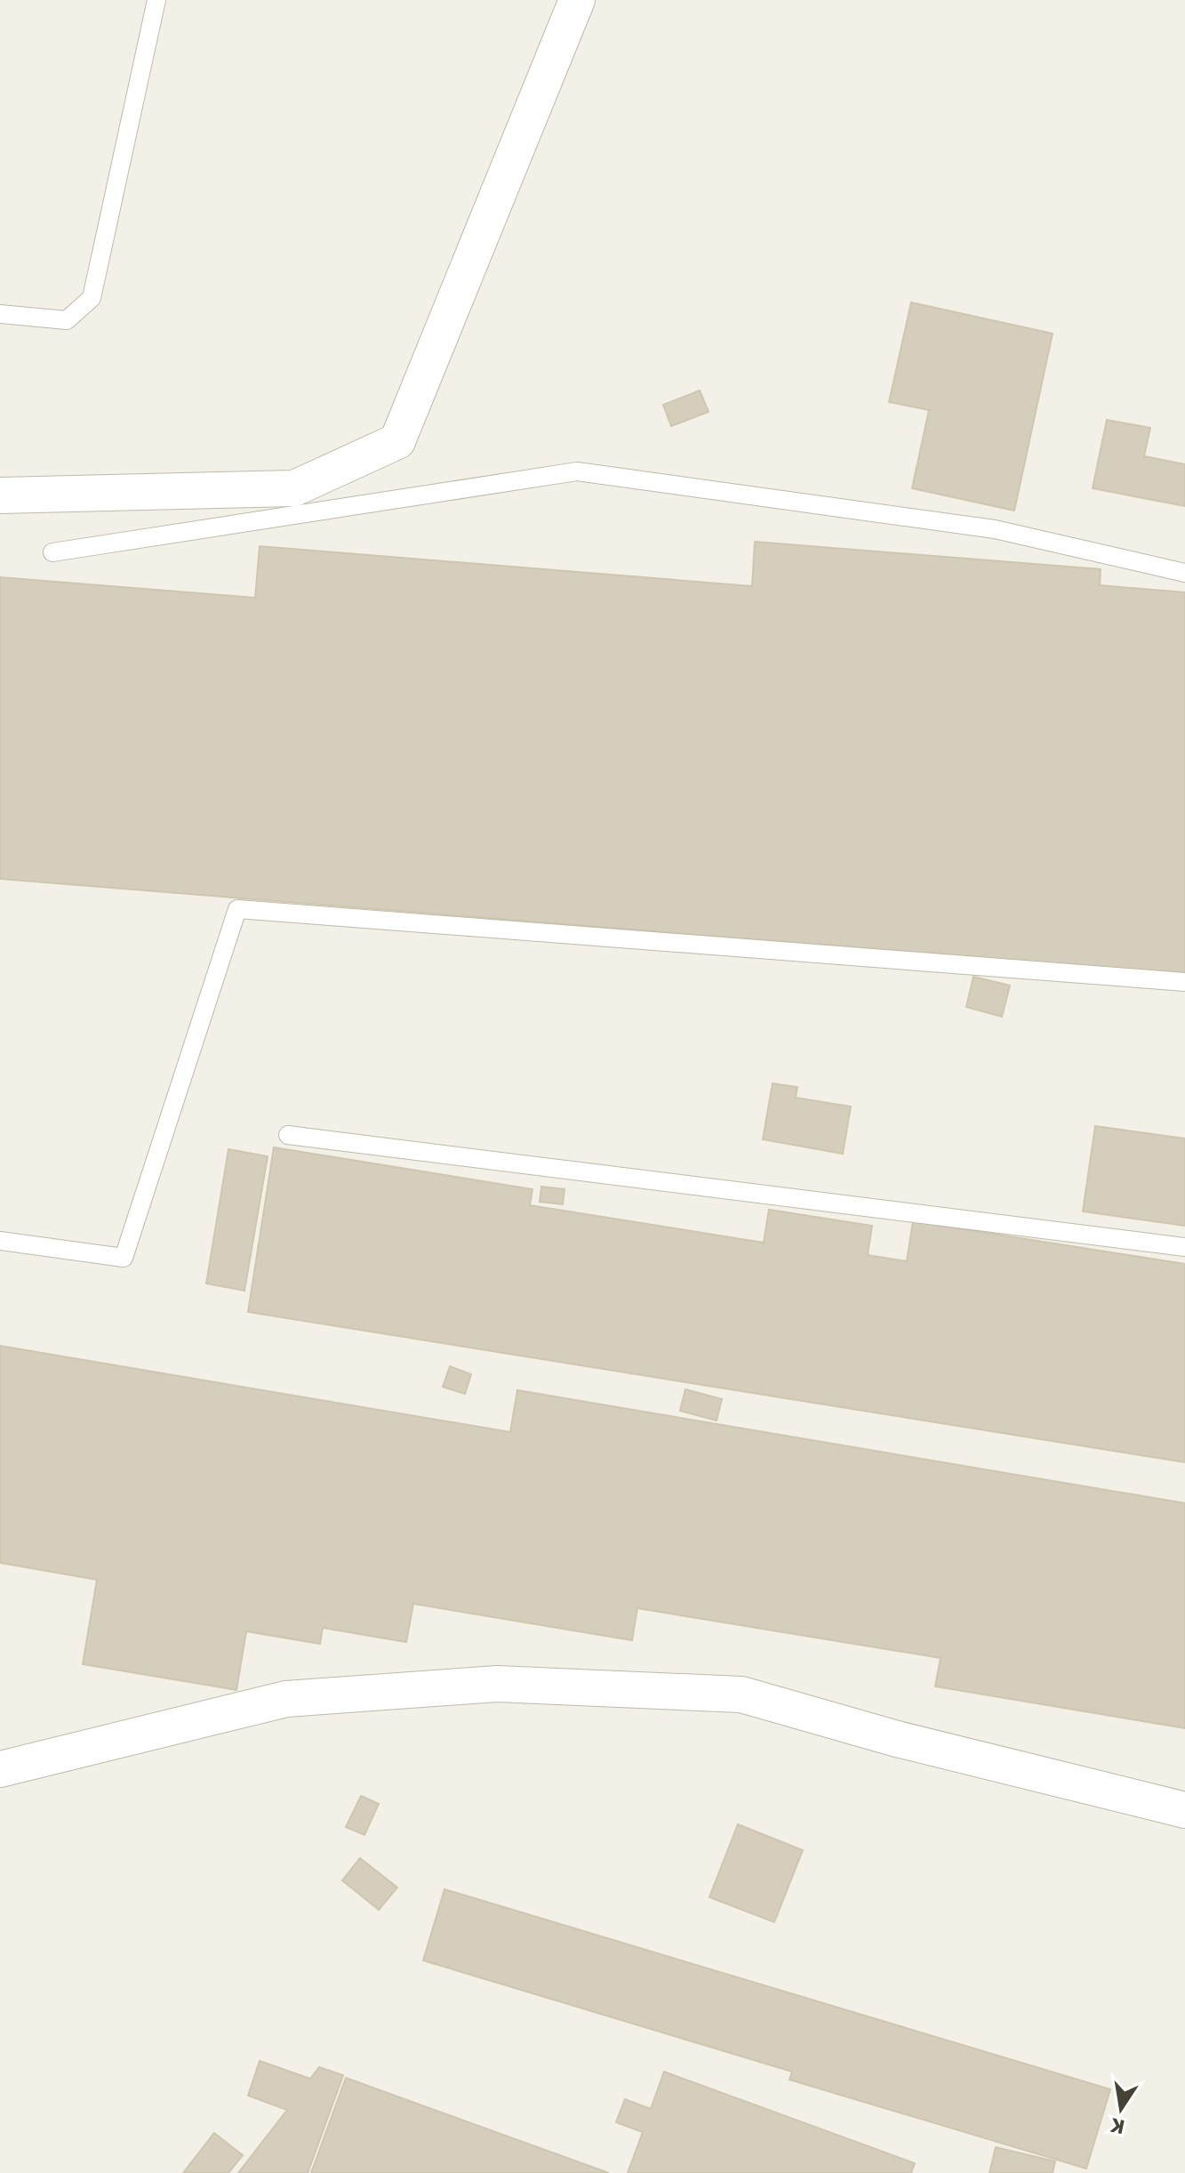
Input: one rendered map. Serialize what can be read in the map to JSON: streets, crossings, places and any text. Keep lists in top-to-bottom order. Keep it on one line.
{"north":"bottom"}
